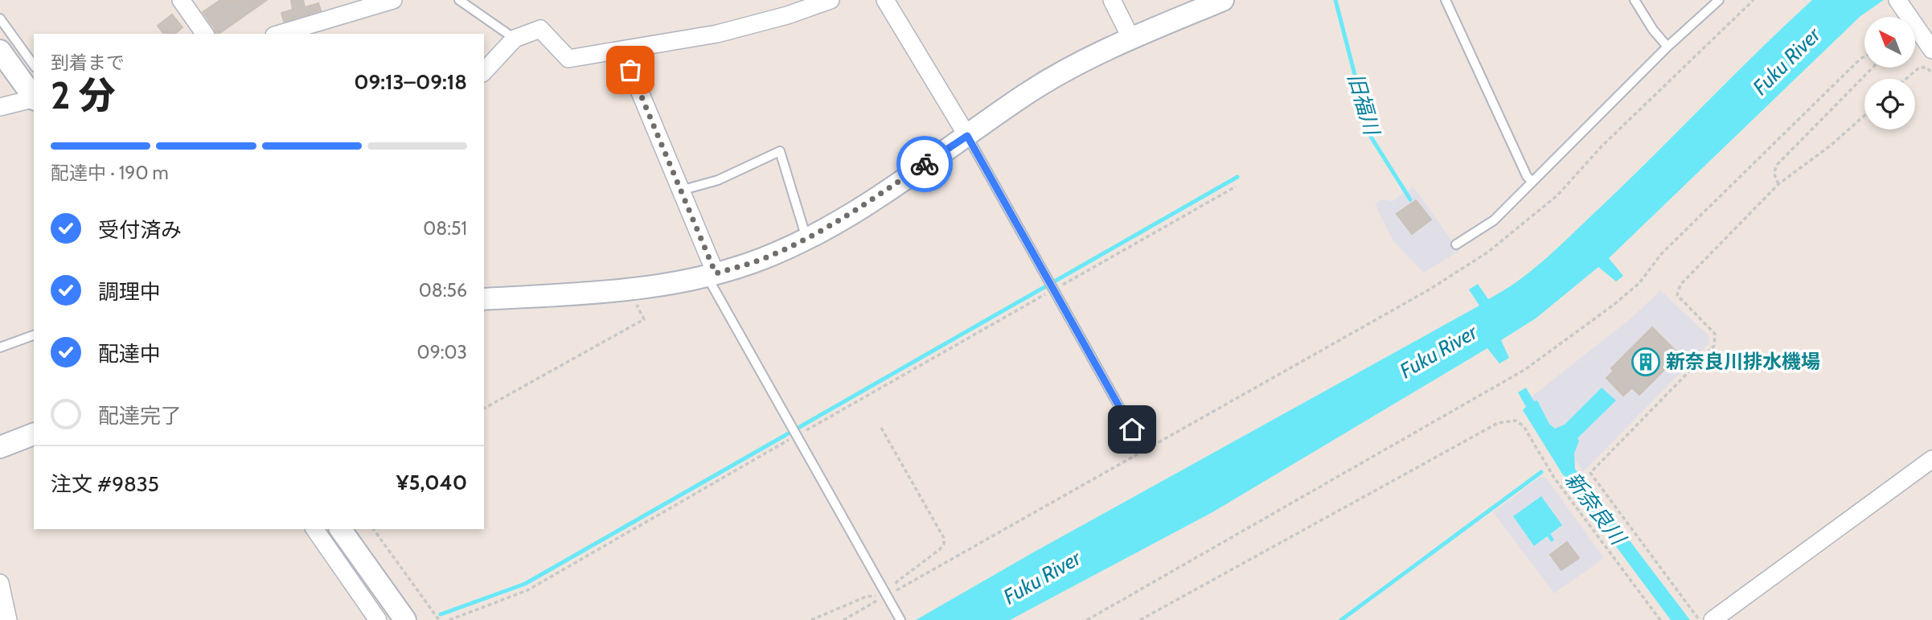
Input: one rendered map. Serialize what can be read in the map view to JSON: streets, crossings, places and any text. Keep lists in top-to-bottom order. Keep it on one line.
{"water":["Fuku River","旧福川","新奈良川"],"places":{"building":["新奈良川排水機場"]},"north":"top left","page":{"heading":["2 分","到着まで","09:13–09:18"],"panel":["注文 #9835","¥5,040"],"bar":"配達中 · 190 m","list":[["受付済み","08:51"],["調理中","08:56"],["配達中","09:03"],"配達完了"]}}
